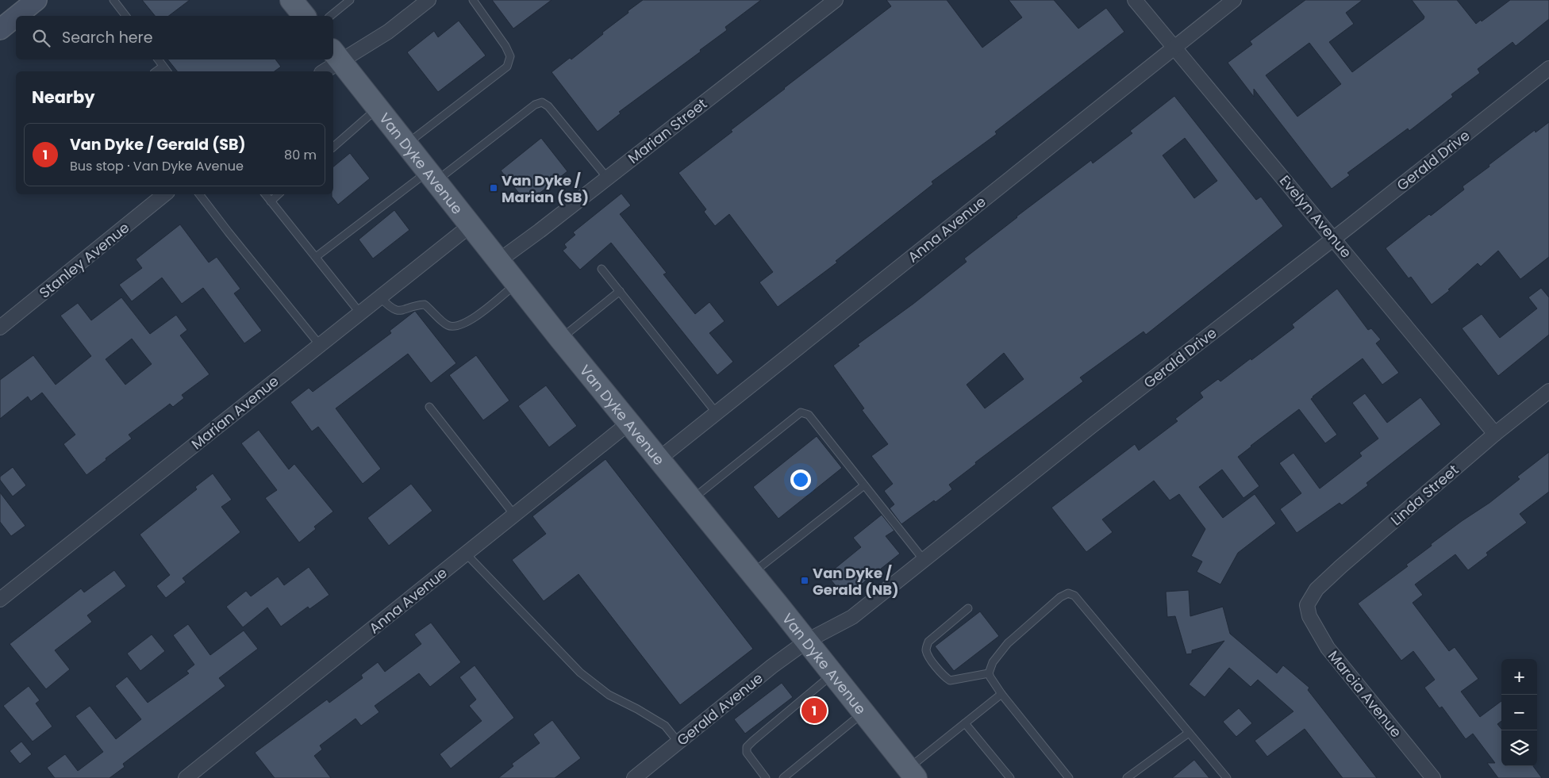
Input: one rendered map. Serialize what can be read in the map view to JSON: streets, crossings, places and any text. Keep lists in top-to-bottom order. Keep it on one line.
{"streets":{"main road":["Van Dyke Avenue"],"street":["Marian Street","Gerald Drive","Evelyn Avenue","Anna Avenue","Stanley Avenue","Marian Avenue","Linda Street","Marcia Avenue","Gerald Avenue"]},"crossings":[["Marian Street","Van Dyke Avenue"],["Gerald Drive","Van Dyke Avenue"],["Gerald Drive","Evelyn Avenue"],["Gerald Drive","Gerald Avenue"],["Van Dyke Avenue","Anna Avenue"],["Van Dyke Avenue","Marian Avenue"],["Van Dyke Avenue","Gerald Avenue"],["Evelyn Avenue","Anna Avenue"],["Evelyn Avenue","Linda Street"],["Linda Street","Marcia Avenue"]],"places":{"transit":["Van Dyke / Marian (SB)","Van Dyke / Gerald (NB)"]},"page":{"search":"Search here","heading":"Nearby","list":[{"mark":"1","name":"Van Dyke / Gerald (SB)","note":"Bus stop · Van Dyke Avenue","value":"80 m"}],"map_buttons":["+","−"],"pins":"1"}}
